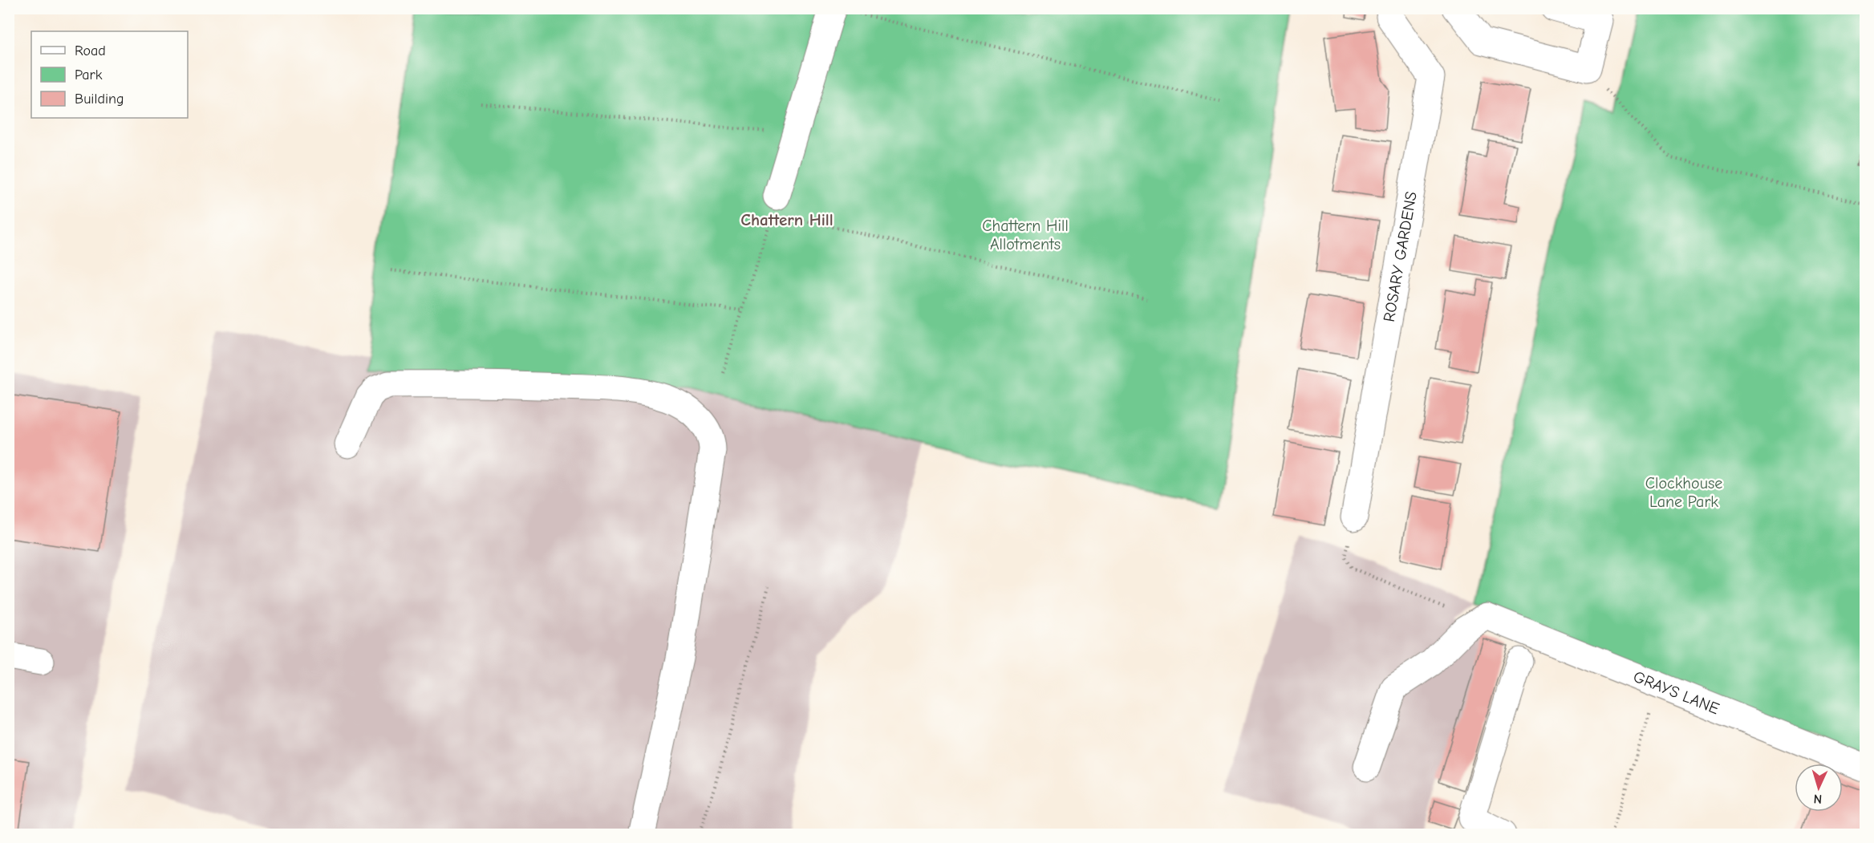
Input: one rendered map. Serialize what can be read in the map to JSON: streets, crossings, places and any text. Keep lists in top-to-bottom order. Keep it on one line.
{"streets":{"street":["ROSARY GARDENS","GRAYS LANE"]},"districts":["Chattern Hill"],"parks":["Chattern Hill Allotments","Clockhouse Lane Park"],"legend":["Road","Park","Building"],"north":"bottom"}
